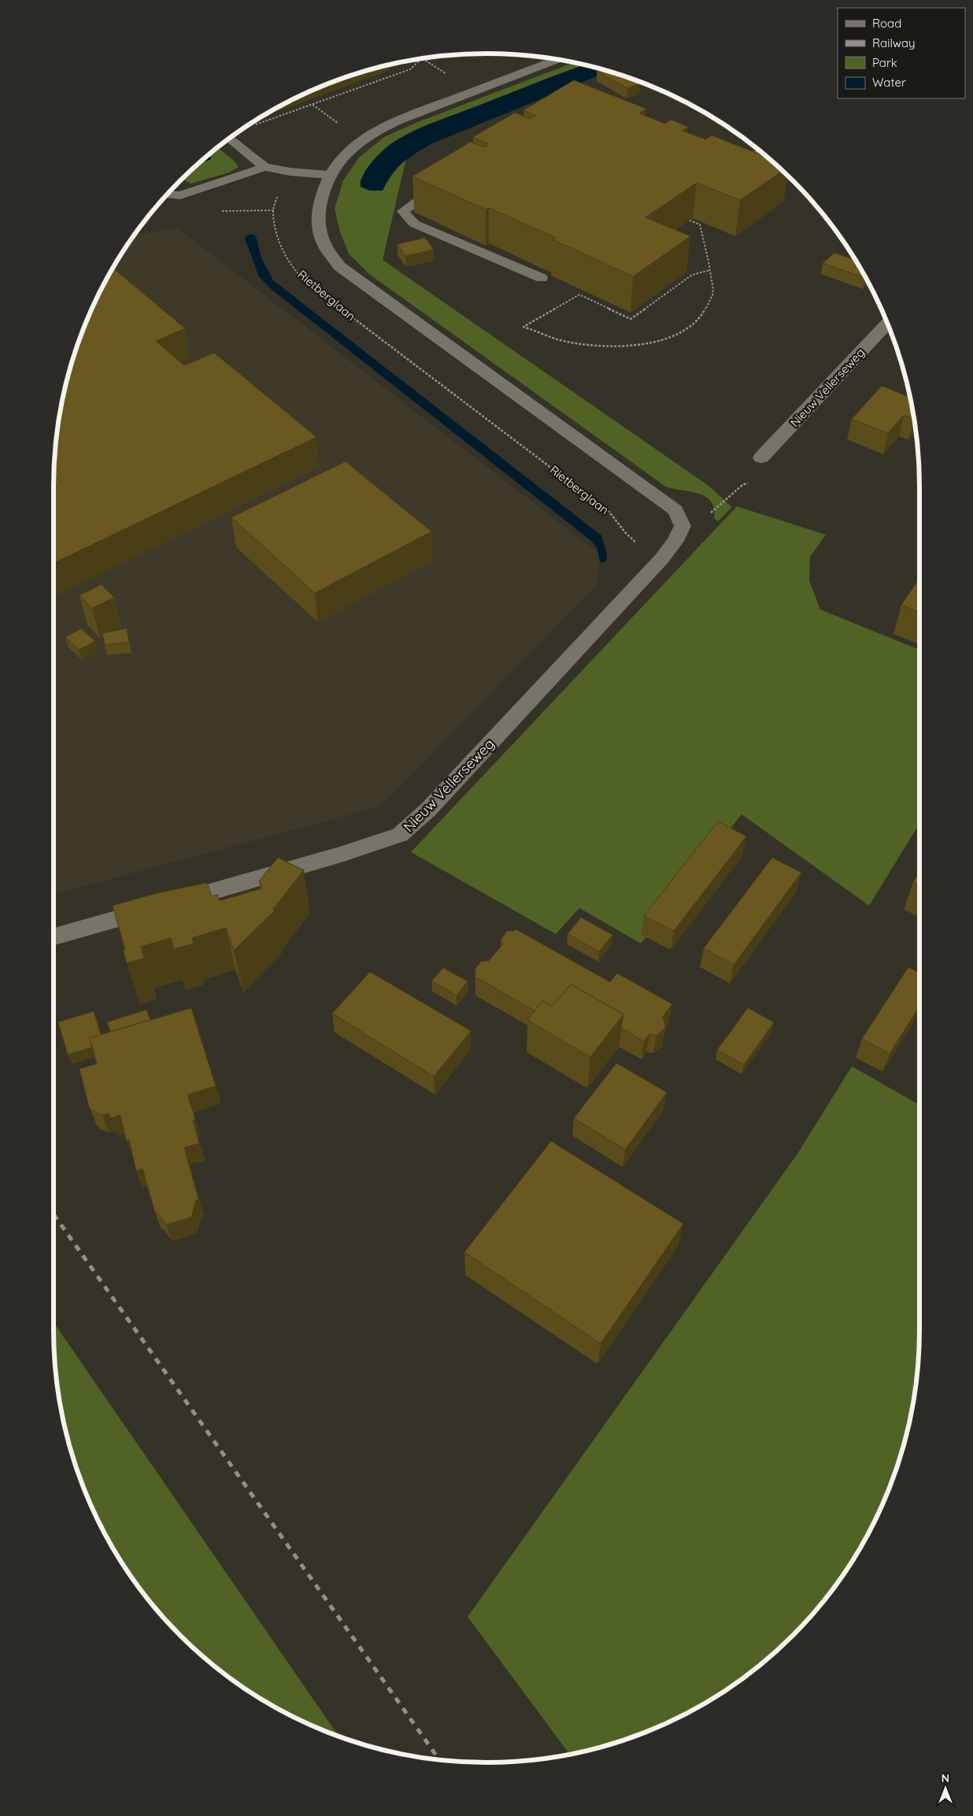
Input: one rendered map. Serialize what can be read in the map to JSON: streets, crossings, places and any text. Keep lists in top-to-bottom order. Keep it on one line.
{"streets":{"street":["Nieuw Vellerseweg"],"path":["Rietberglaan"]},"crossings":[["Rietberglaan","Nieuw Vellerseweg"]],"legend":["Road","Railway","Park","Water"],"north":"top"}
